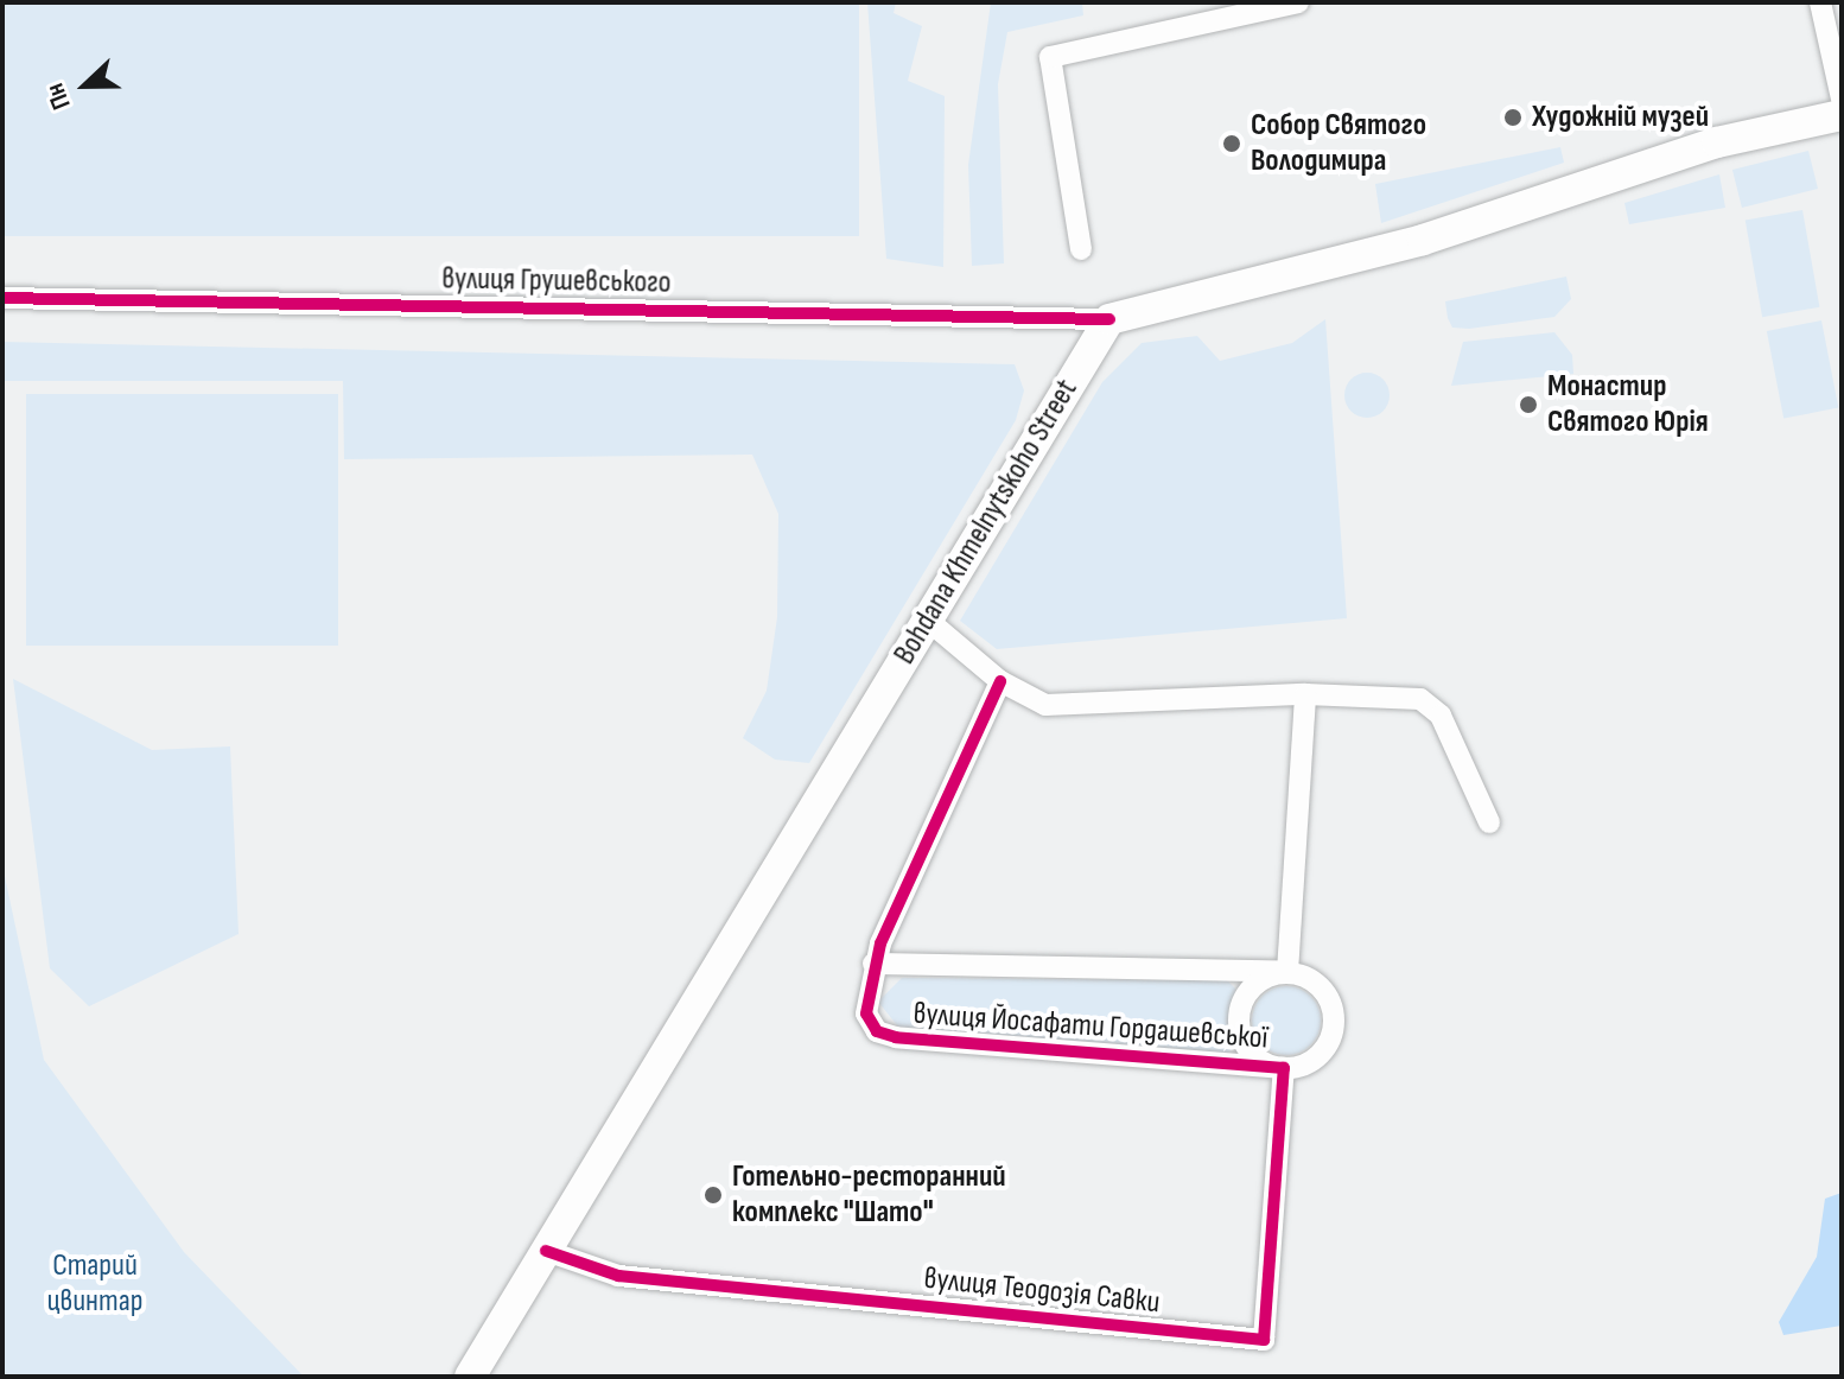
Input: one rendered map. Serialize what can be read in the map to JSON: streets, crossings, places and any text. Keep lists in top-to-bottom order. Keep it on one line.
{"streets":{"main road":["Bohdana Khmelnytskoho Street"],"street":["вулиця Грушевського","вулиця Йосафати Гордашевської","вулиця Теодозія Савки"]},"crossings":[["вулиця Грушевського","Bohdana Khmelnytskoho Street"],["Bohdana Khmelnytskoho Street","вулиця Теодозія Савки"],["вулиця Йосафати Гордашевської","вулиця Теодозія Савки"]],"parks":["Старий цвинтар"],"places":["Художній музей","Собор Святого Володимира","Монастир Святого Юрія","Готельно-ресторанний комплекс \"Шато\""],"north":"left"}
